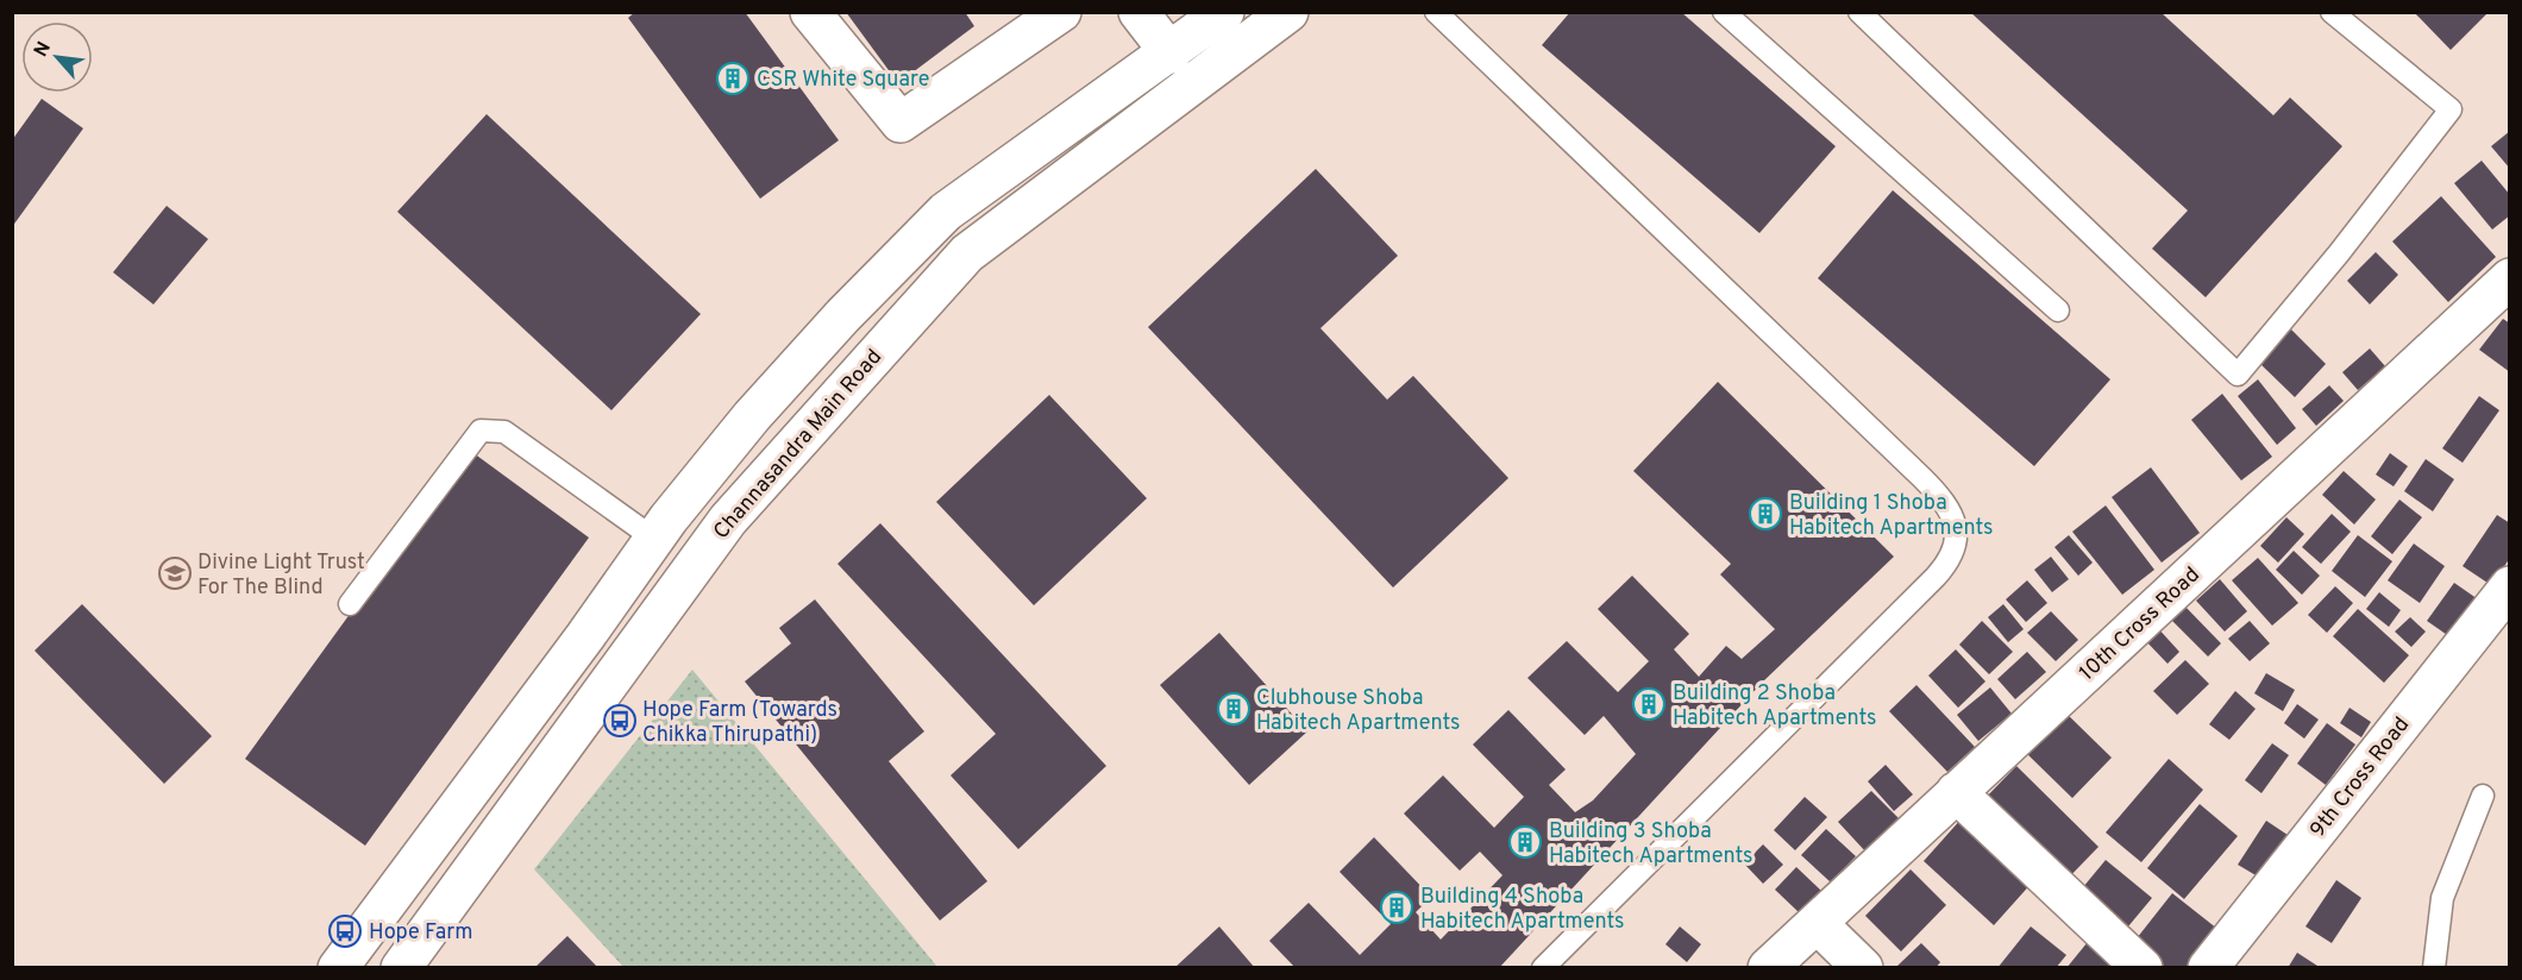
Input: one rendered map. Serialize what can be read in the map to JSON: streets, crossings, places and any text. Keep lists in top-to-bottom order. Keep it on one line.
{"streets":{"main road":["Channasandra Main Road","10th Cross Road","9th Cross Road"]},"places":{"building":["CSR White Square","Building 1 Shoba Habitech Apartments","Building 2 Shoba Habitech Apartments","Clubhouse Shoba Habitech Apartments","Building 3 Shoba Habitech Apartments","Building 4 Shoba Habitech Apartments"],"school or university":["Divine Light Trust For The Blind"],"bus stop":["Hope Farm (Towards Chikka Thirupathi)","Hope Farm"]},"north":"top left"}
